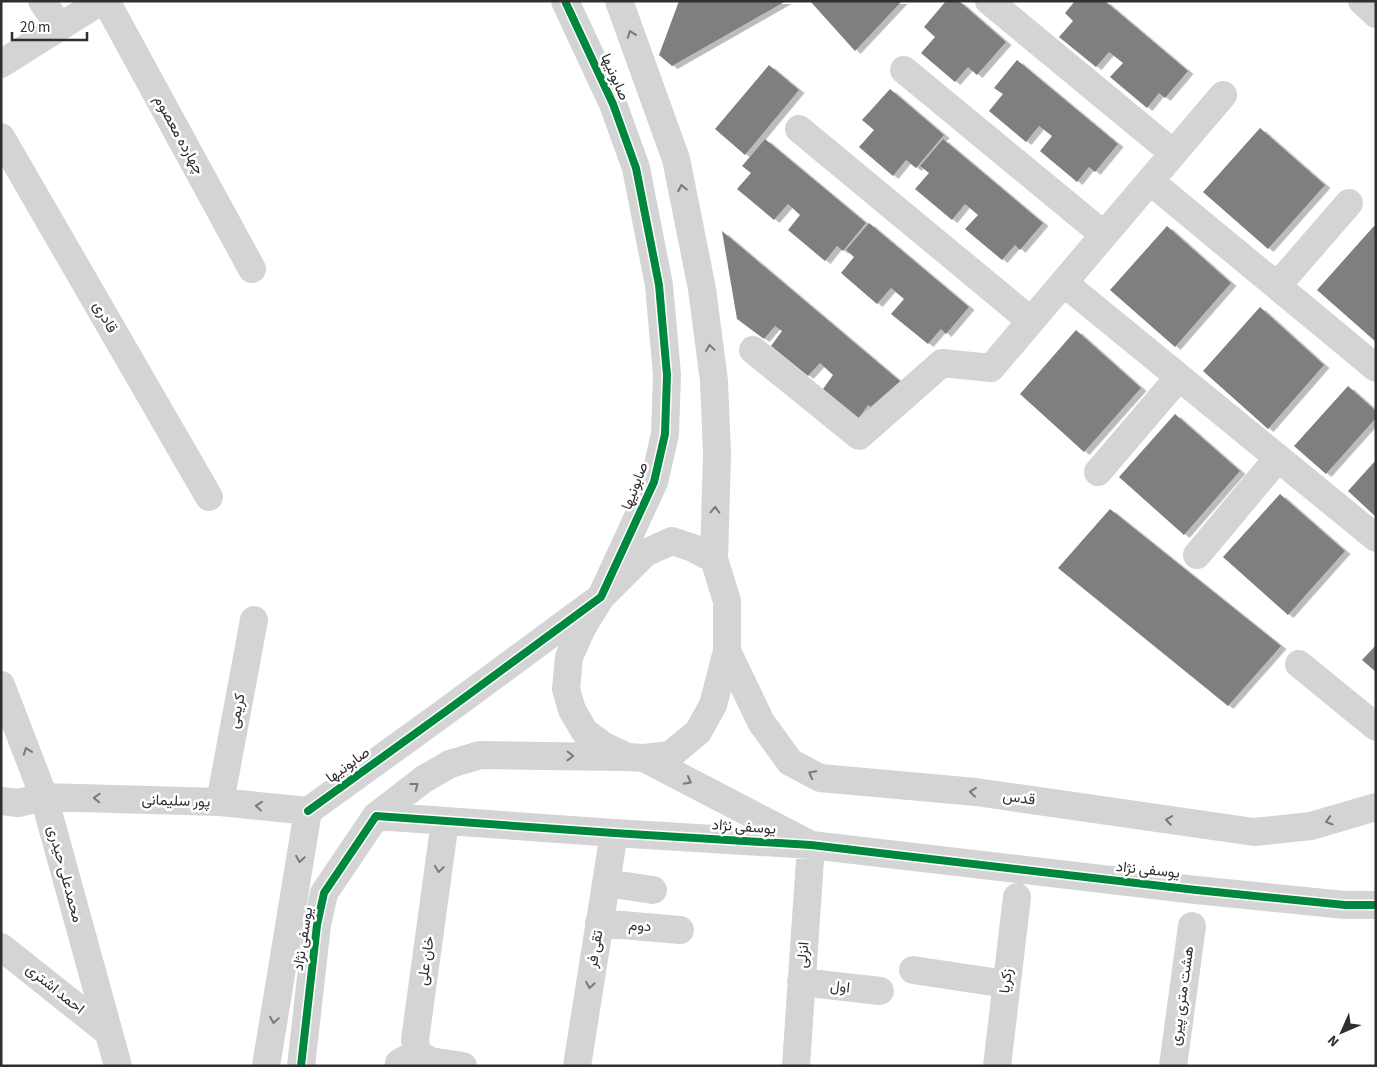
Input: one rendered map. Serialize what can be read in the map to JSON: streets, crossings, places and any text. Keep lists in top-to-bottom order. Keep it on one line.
{"streets":{"street":["صابونیها","چهارده معصوم","قادری","کریمی","قدس","پور سلیمانی","یوسفی نژاد","محمدعلی حیدری","دوم","تقی فر","انزلی","خان علی","زکریا","اول","احمد اشتری","هشت متری پیری"]},"crossings":[["صابونیها","قدس"],["صابونیها","پور سلیمانی"],["صابونیها","یوسفی نژاد"],["کریمی","پور سلیمانی"],["پور سلیمانی","یوسفی نژاد"],["پور سلیمانی","محمدعلی حیدری"],["یوسفی نژاد","تقی فر"],["یوسفی نژاد","انزلی"],["یوسفی نژاد","خان علی"],["محمدعلی حیدری","احمد اشتری"],["دوم","تقی فر"],["انزلی","اول"]],"one_way":["پور سلیمانی","تقی فر","خان علی"],"scale_bar":"20 m","north":"bottom left"}
